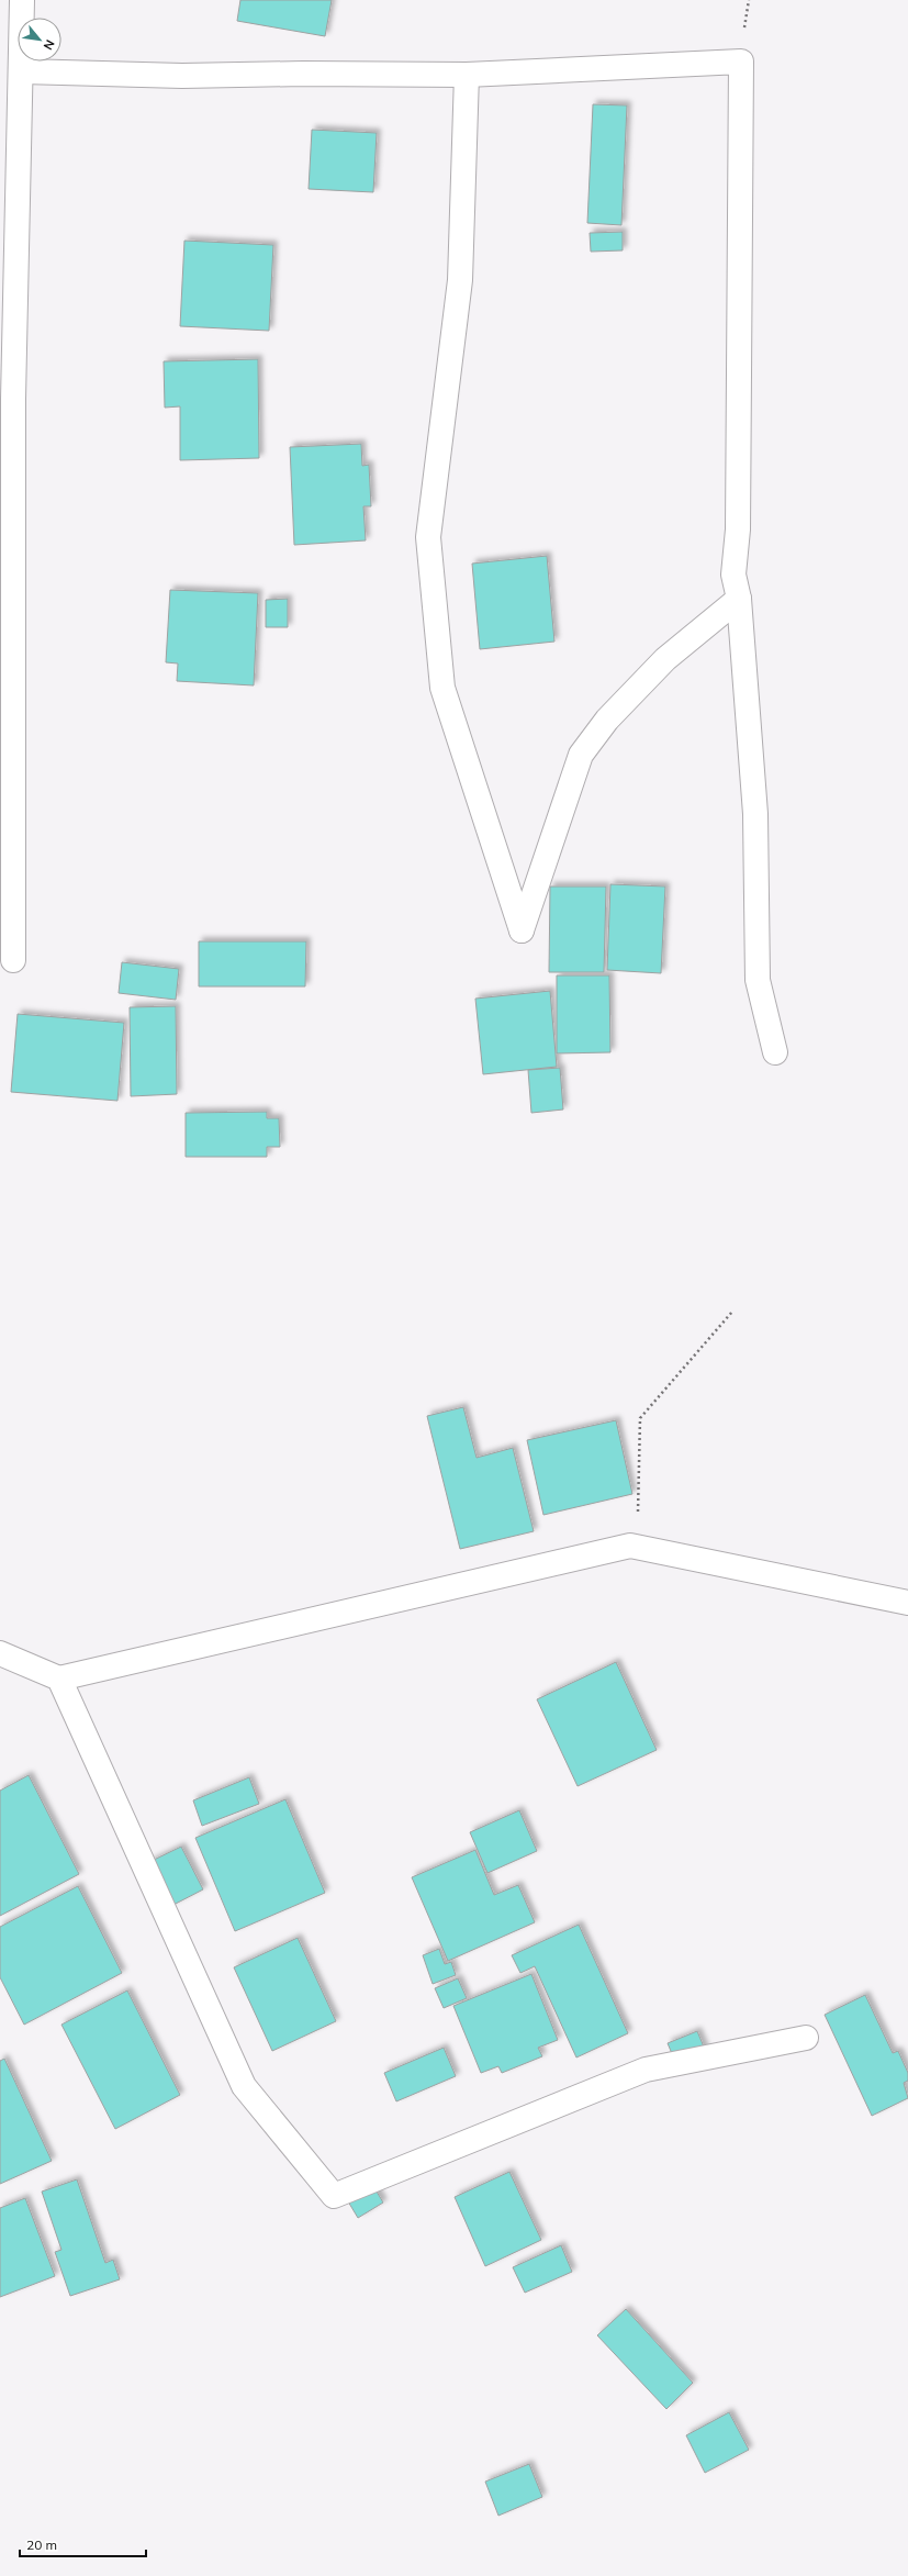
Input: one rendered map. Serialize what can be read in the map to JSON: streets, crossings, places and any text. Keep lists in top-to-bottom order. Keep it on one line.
{"scale_bar":"20 m","north":"bottom right"}
